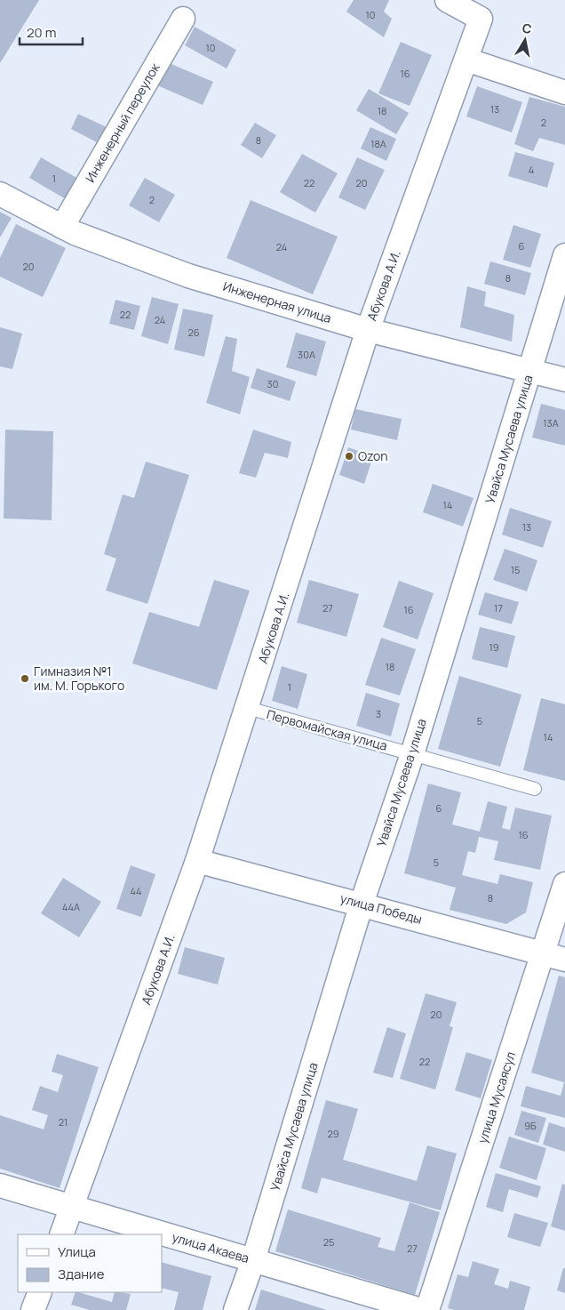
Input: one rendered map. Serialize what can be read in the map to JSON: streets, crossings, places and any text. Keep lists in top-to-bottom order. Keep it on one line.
{"streets":{"street":["Инженерный переулок","Абукова А.И.","Инженерная улица","Увайса Мусаева улица","улица Победы","улица Мусаясул","улица Акаева"],"lane":["Первомайская улица"]},"crossings":[["Инженерный переулок","Инженерная улица"],["Абукова А.И.","Инженерная улица"],["Абукова А.И.","Первомайская улица"],["Абукова А.И.","улица Победы"],["Абукова А.И.","улица Акаева"],["Инженерная улица","Увайса Мусаева улица"],["Увайса Мусаева улица","Первомайская улица"],["Увайса Мусаева улица","улица Победы"],["Увайса Мусаева улица","улица Акаева"],["улица Победы","улица Мусаясул"]],"places":["Ozon","Гимназия №1 им. М. Горького"],"house_numbers":["10","10","16","13","18","2","8","18А","4","1","22","20","2","6","24","20","8","22","24","26","30А","30","13А","14","13","15","27","17","16","19","18","1","3","5","14","6","16","5","44","8","44А","20","22","21","9Б","29","25","27"],"legend":["Улица","Здание"],"scale_bar":"20 m","north":"top"}
